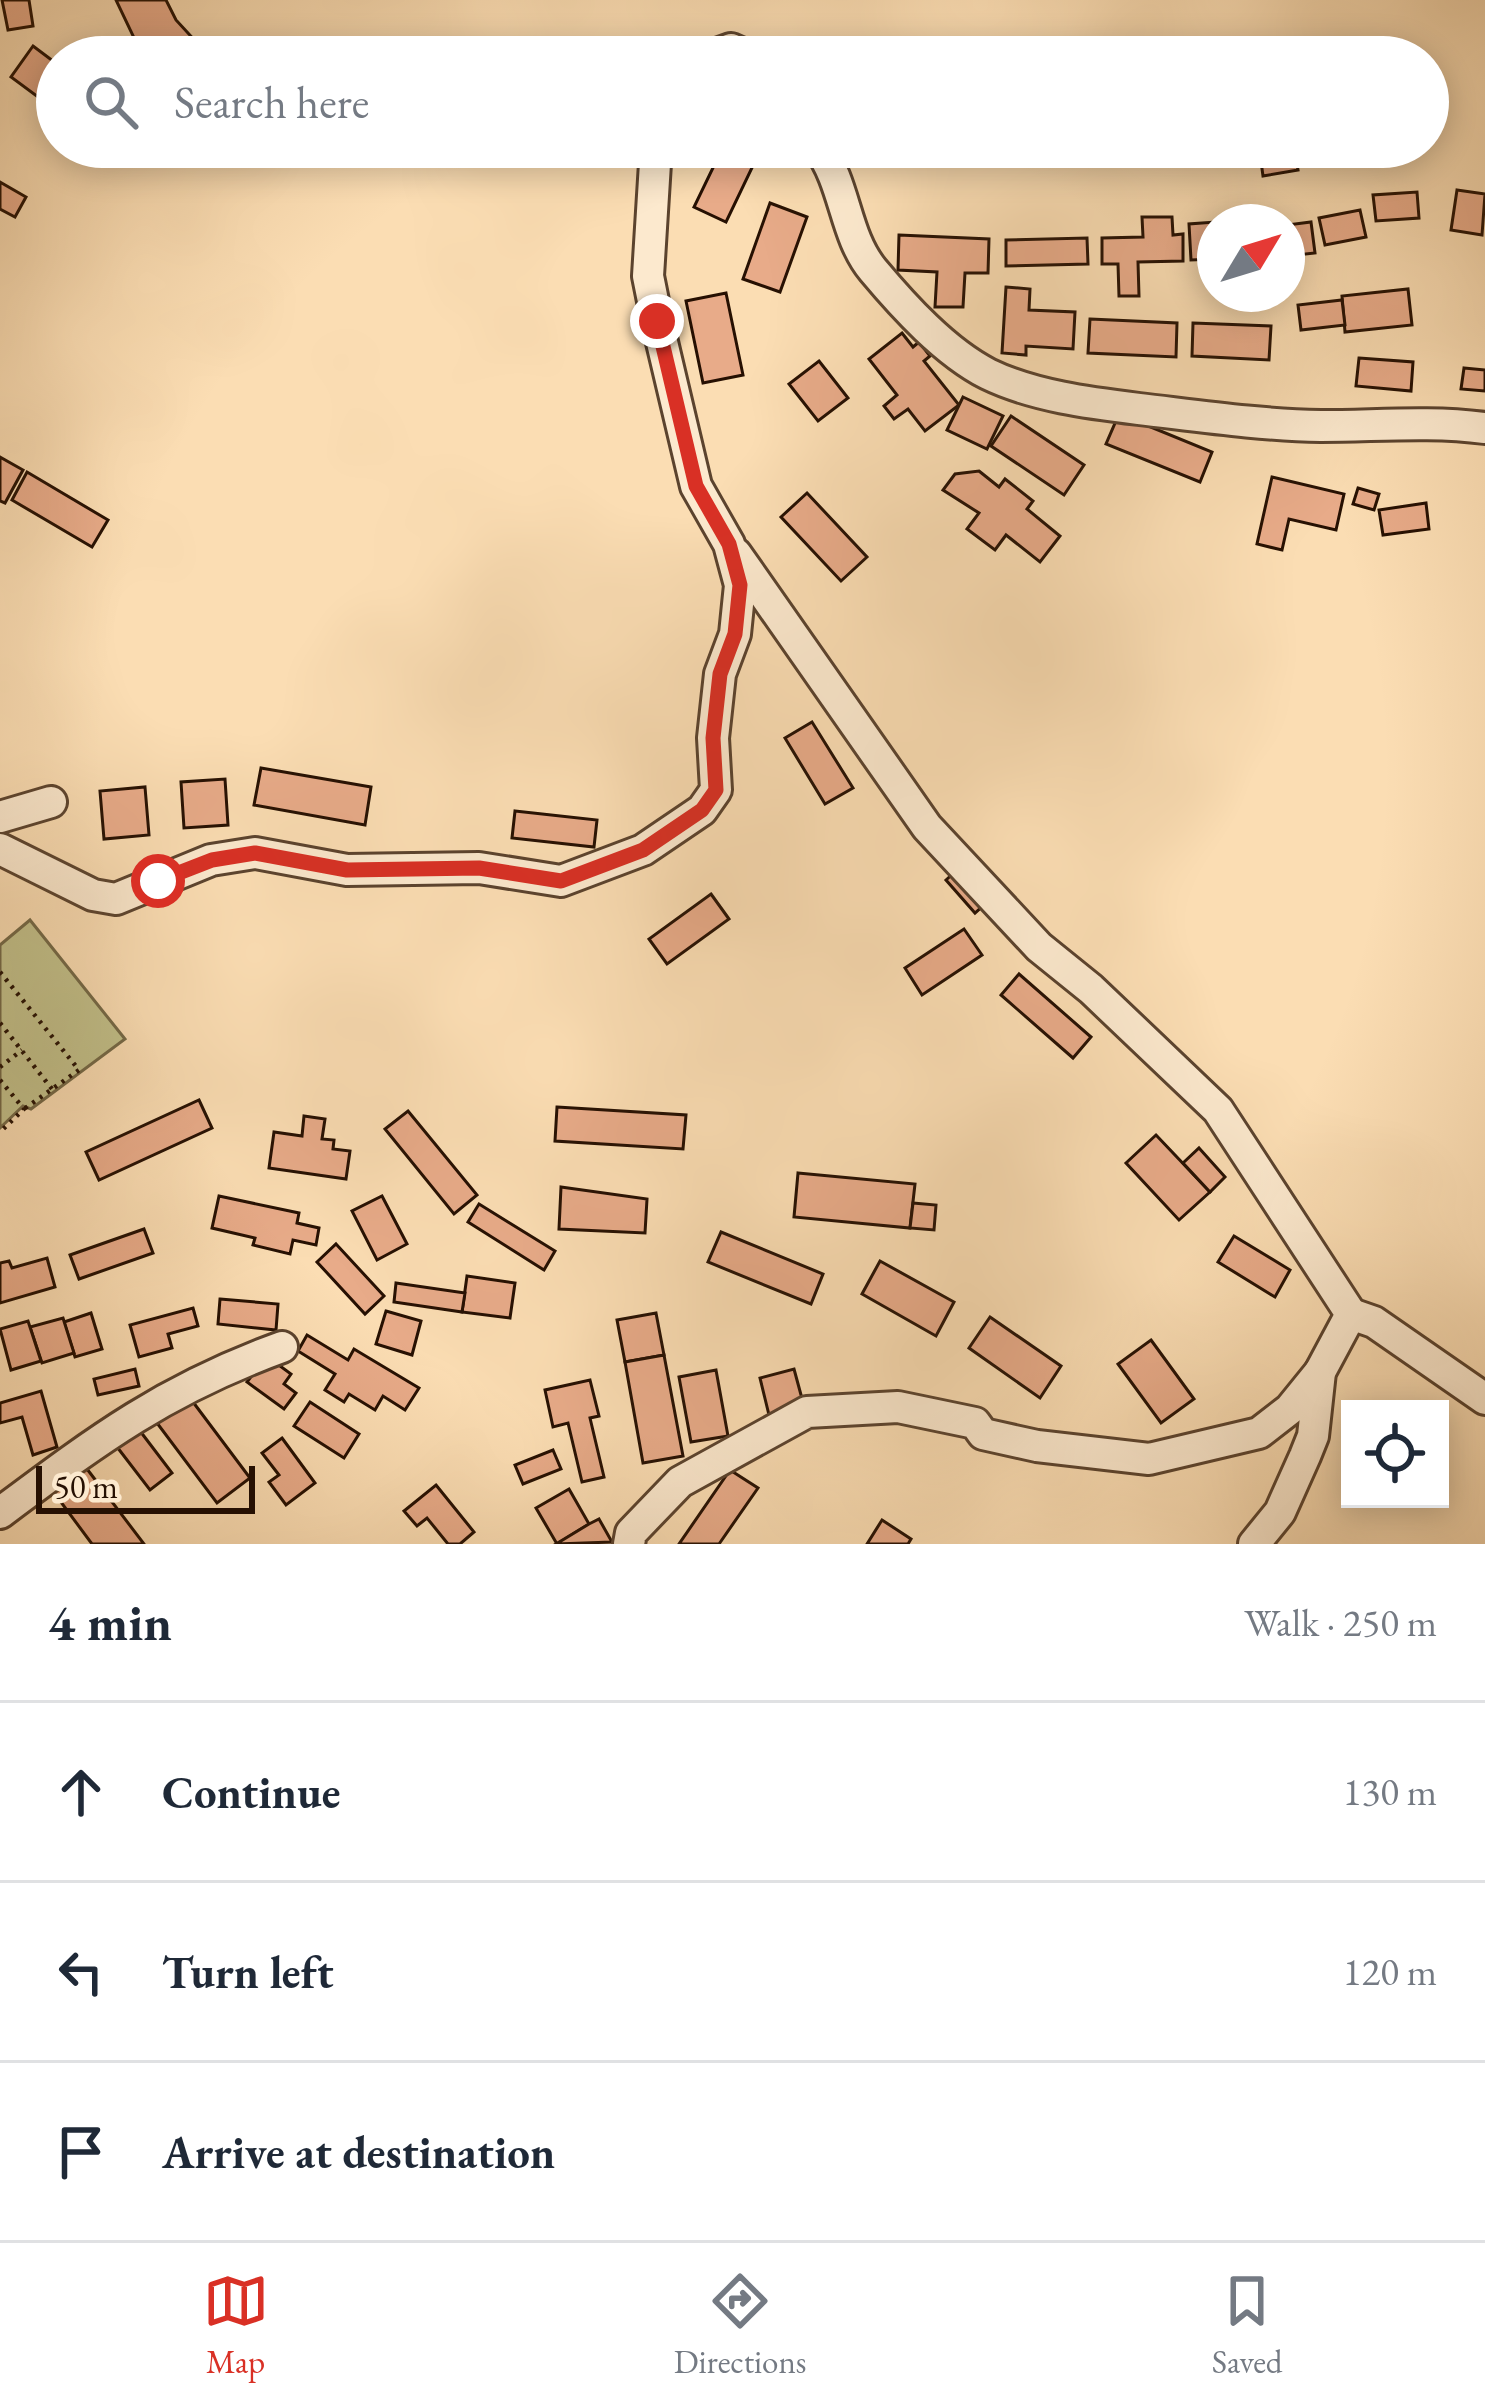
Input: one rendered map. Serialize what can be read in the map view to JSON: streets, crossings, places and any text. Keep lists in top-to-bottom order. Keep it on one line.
{"scale_bar":"50 m","north":"top right","page":{"search":"Search here","scale":"50 m","heading":["4 min","Walk · 250 m"],"list":[["Continue","130 m"],["Turn left","120 m"],"Arrive at destination"],"nav":["Map","Directions","Saved"]}}
